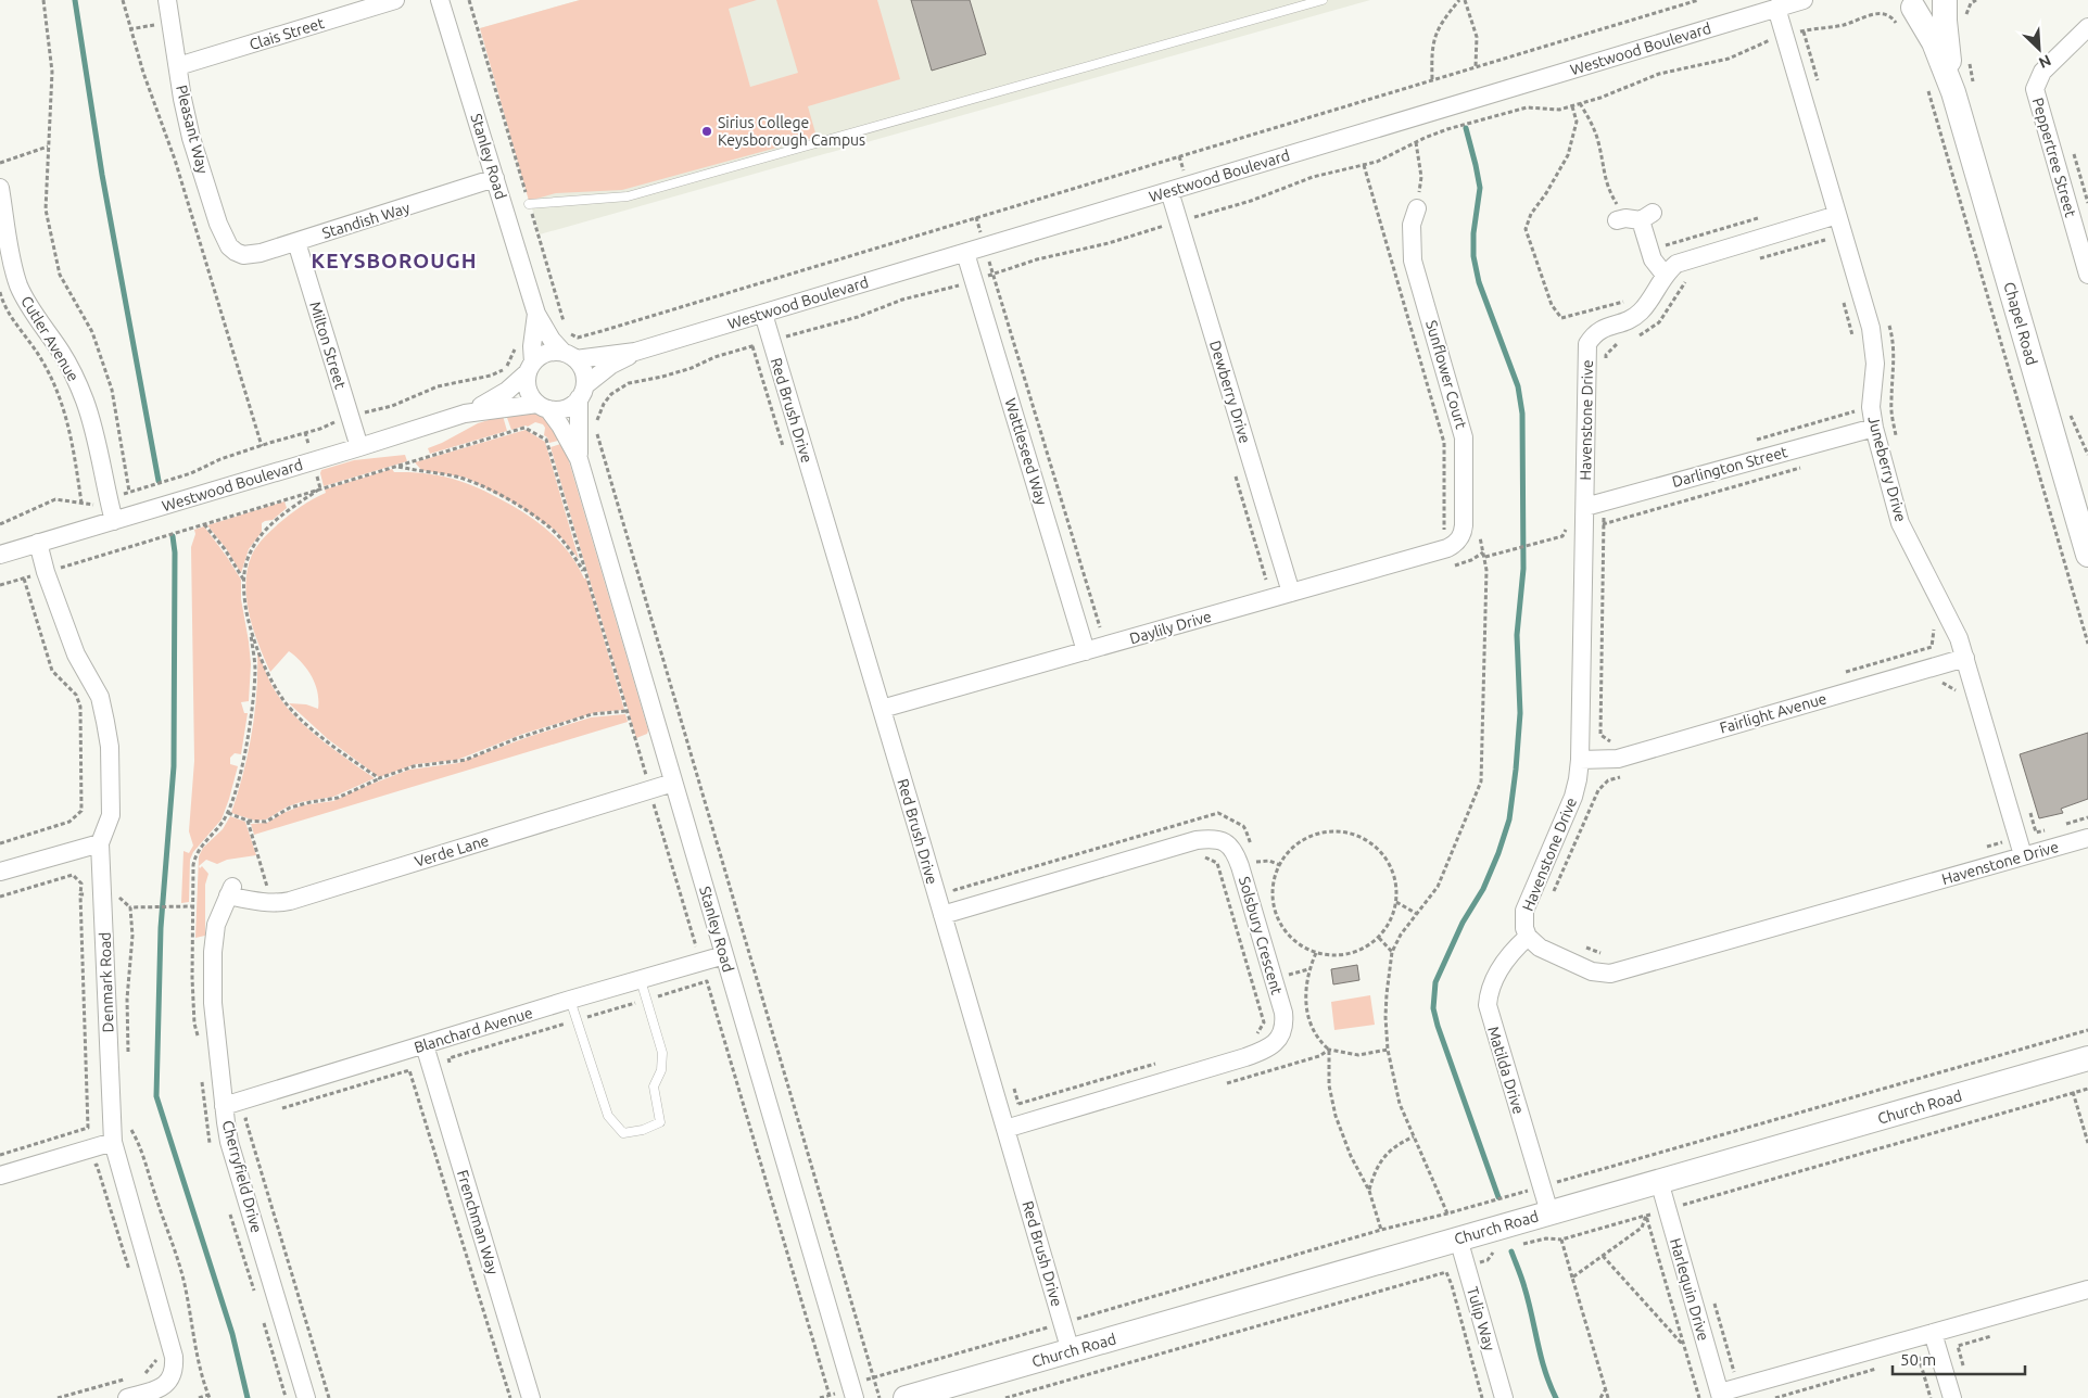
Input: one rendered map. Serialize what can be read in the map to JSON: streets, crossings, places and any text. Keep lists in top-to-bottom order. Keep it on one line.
{"streets":{"main road":["Chapel Road","Church Road"],"street":["Clais Street","Westwood Boulevard","Pleasant Way","Stanley Road","Peppertree Street","Standish Way","Cutler Avenue","Milton Street","Sunflower Court","Dewberry Drive","Red Brush Drive","Havenstone Drive","Wattleseed Way","Darlington Street","Juneberry Drive","Daylily Drive","Fairlight Avenue","Verde Lane","Solsbury Crescent","Denmark Road","Blanchard Avenue","Matilda Drive","Cherryfield Drive","Frenchman Way","Harlequin Drive","Tulip Way"]},"crossings":[["Clais Street","Pleasant Way"],["Westwood Boulevard","Stanley Road"],["Westwood Boulevard","Cutler Avenue"],["Westwood Boulevard","Milton Street"],["Westwood Boulevard","Dewberry Drive"],["Westwood Boulevard","Red Brush Drive"],["Westwood Boulevard","Wattleseed Way"],["Westwood Boulevard","Juneberry Drive"],["Westwood Boulevard","Denmark Road"],["Pleasant Way","Standish Way"],["Stanley Road","Standish Way"],["Stanley Road","Verde Lane"],["Stanley Road","Blanchard Avenue"],["Standish Way","Milton Street"],["Sunflower Court","Daylily Drive"],["Dewberry Drive","Daylily Drive"],["Red Brush Drive","Daylily Drive"],["Red Brush Drive","Solsbury Crescent"],["Red Brush Drive","Church Road"],["Havenstone Drive","Darlington Street"],["Havenstone Drive","Juneberry Drive"],["Havenstone Drive","Fairlight Avenue"],["Havenstone Drive","Matilda Drive"],["Wattleseed Way","Daylily Drive"],["Darlington Street","Juneberry Drive"],["Juneberry Drive","Fairlight Avenue"],["Verde Lane","Cherryfield Drive"],["Blanchard Avenue","Cherryfield Drive"],["Blanchard Avenue","Frenchman Way"],["Matilda Drive","Church Road"],["Church Road","Harlequin Drive"],["Church Road","Tulip Way"]],"districts":["KEYSBOROUGH"],"places":["Sirius College Keysborough Campus"],"scale_bar":"50 m","north":"bottom right"}
